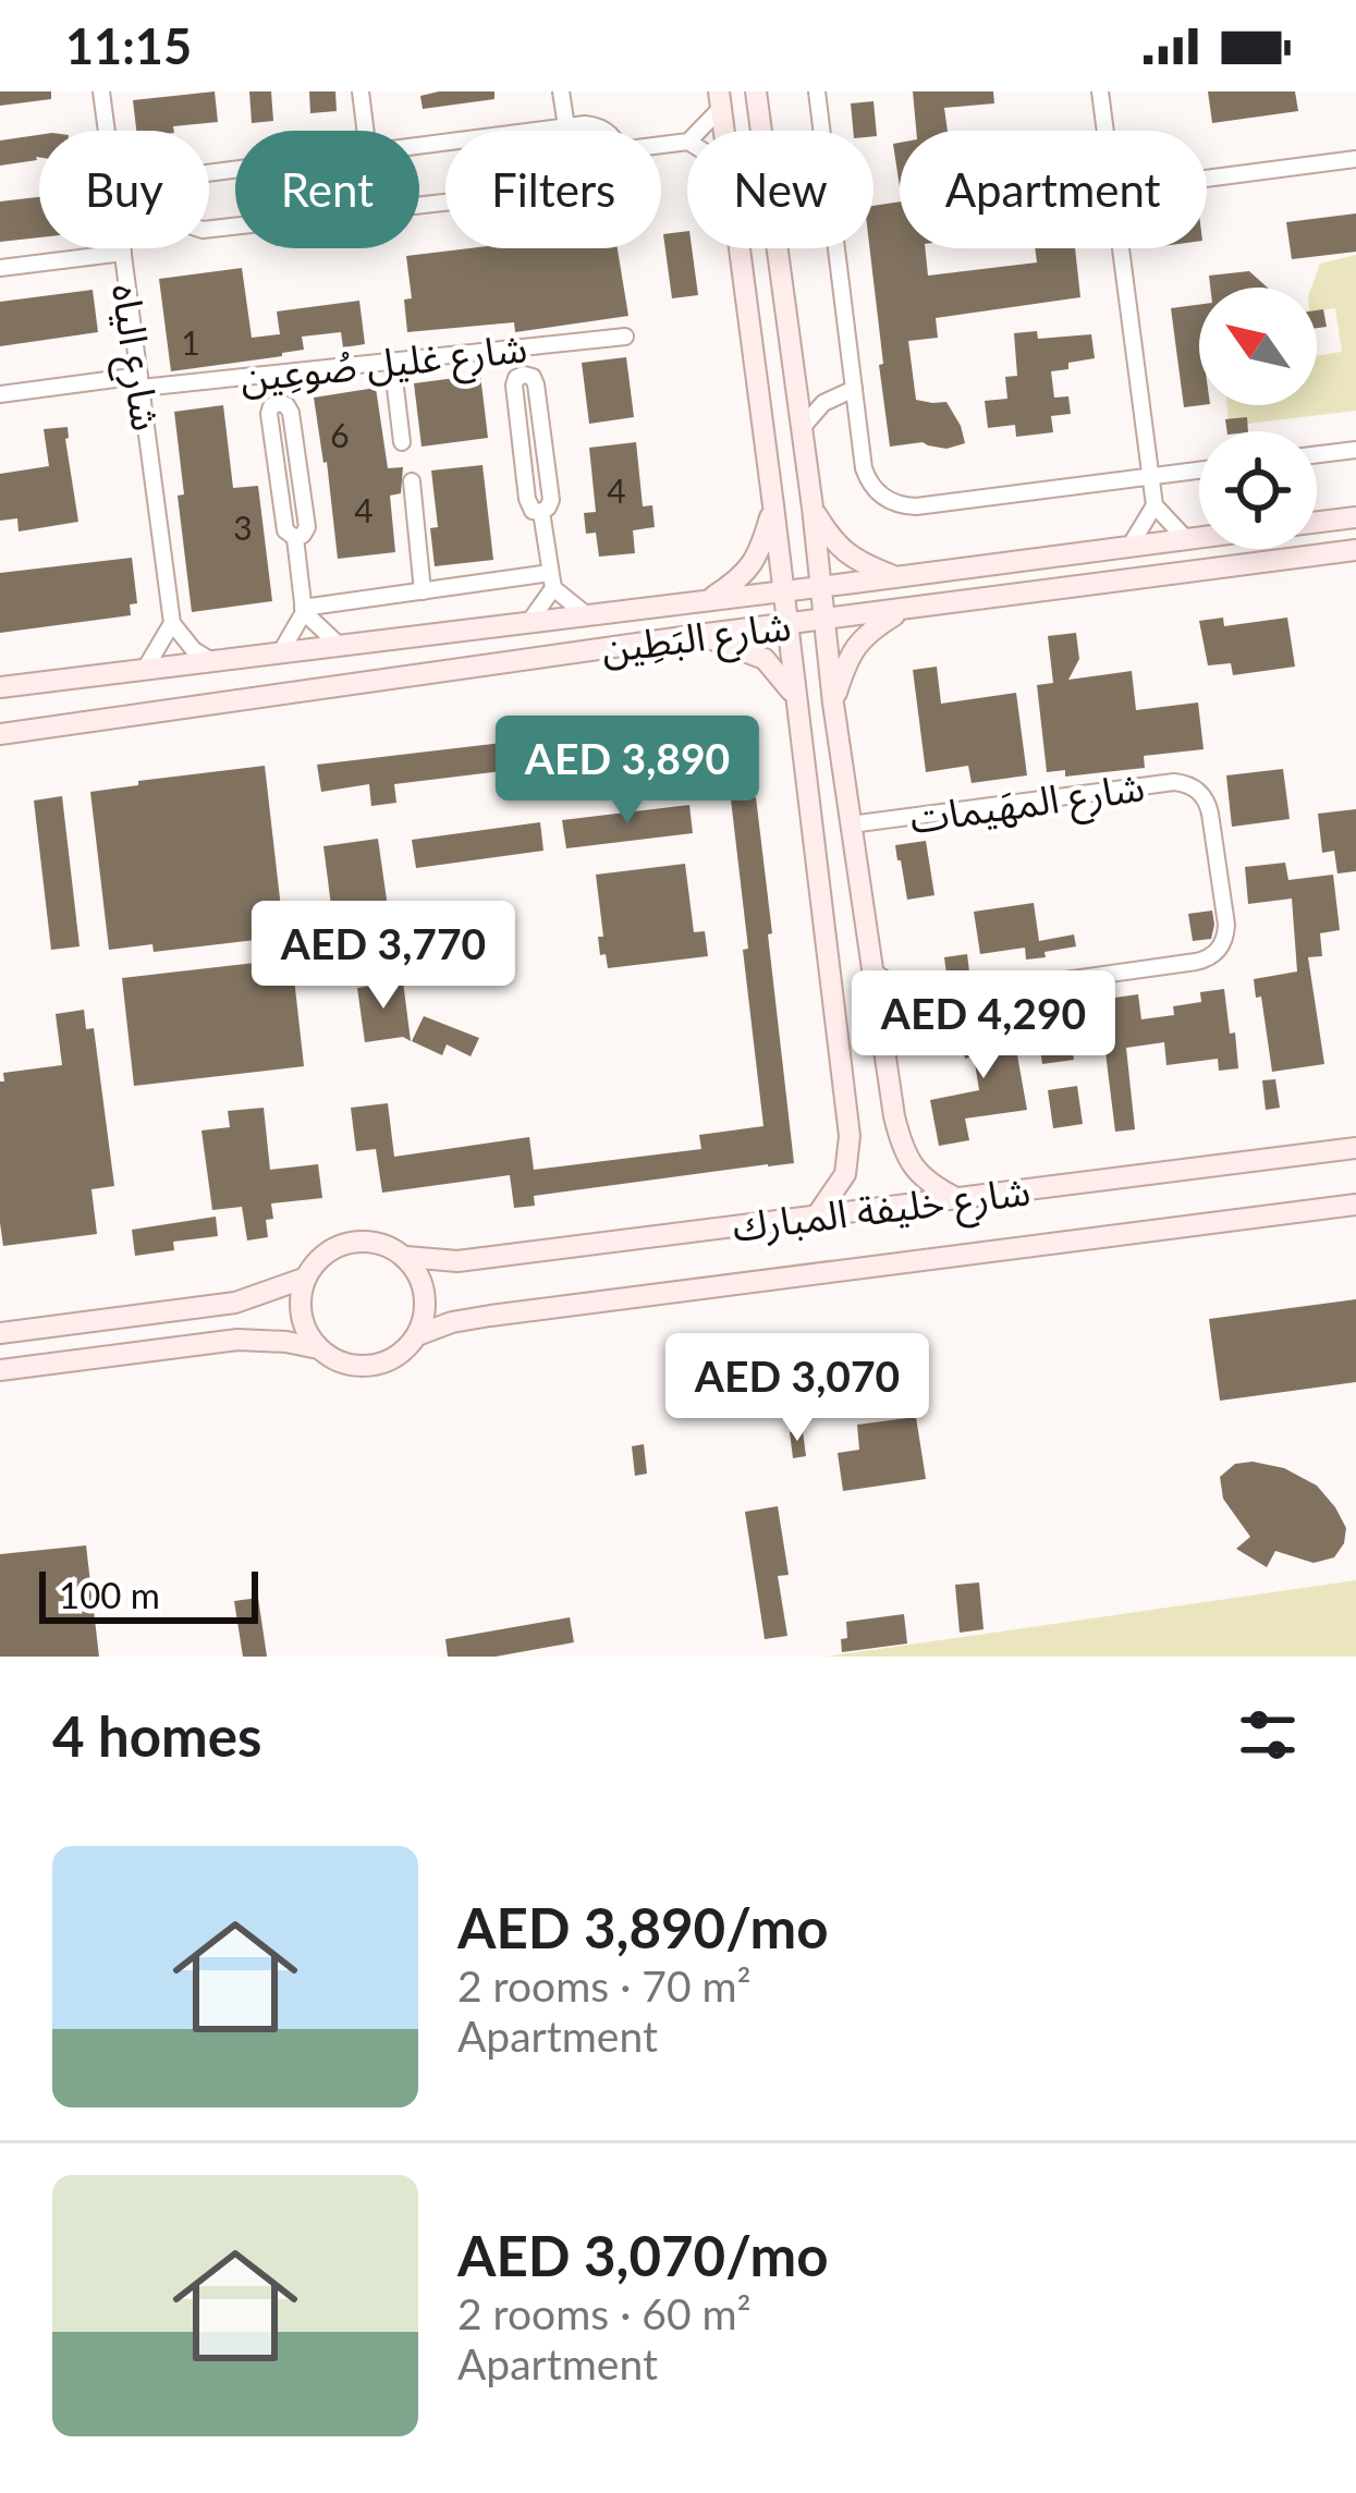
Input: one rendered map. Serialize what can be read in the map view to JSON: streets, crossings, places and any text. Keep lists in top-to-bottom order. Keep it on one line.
{"streets":{"main road":["شارع البَطِين","شارع خليفة المبارك"],"street":["شارع الياه","شارع غليل صُوعِين","شارع المهَيمات"]},"crossings":[["شارع الياه","شارع غليل صُوعِين"]],"house_numbers":["1","6","4","4","3"],"scale_bar":"100 m","north":"top left","page":{"status":"11:15","chip":["Buy","Rent","Filters","New","Apartment"],"price":["AED 3,890","AED 3,770","AED 4,290","AED 3,070"],"scale":"100 m","heading":"4 homes","list":[{"name":"AED 3,890/mo","note":"2 rooms · 70 m² · Apartment"},{"name":"AED 3,070/mo","note":"2 rooms · 60 m² · Apartment"}]}}
